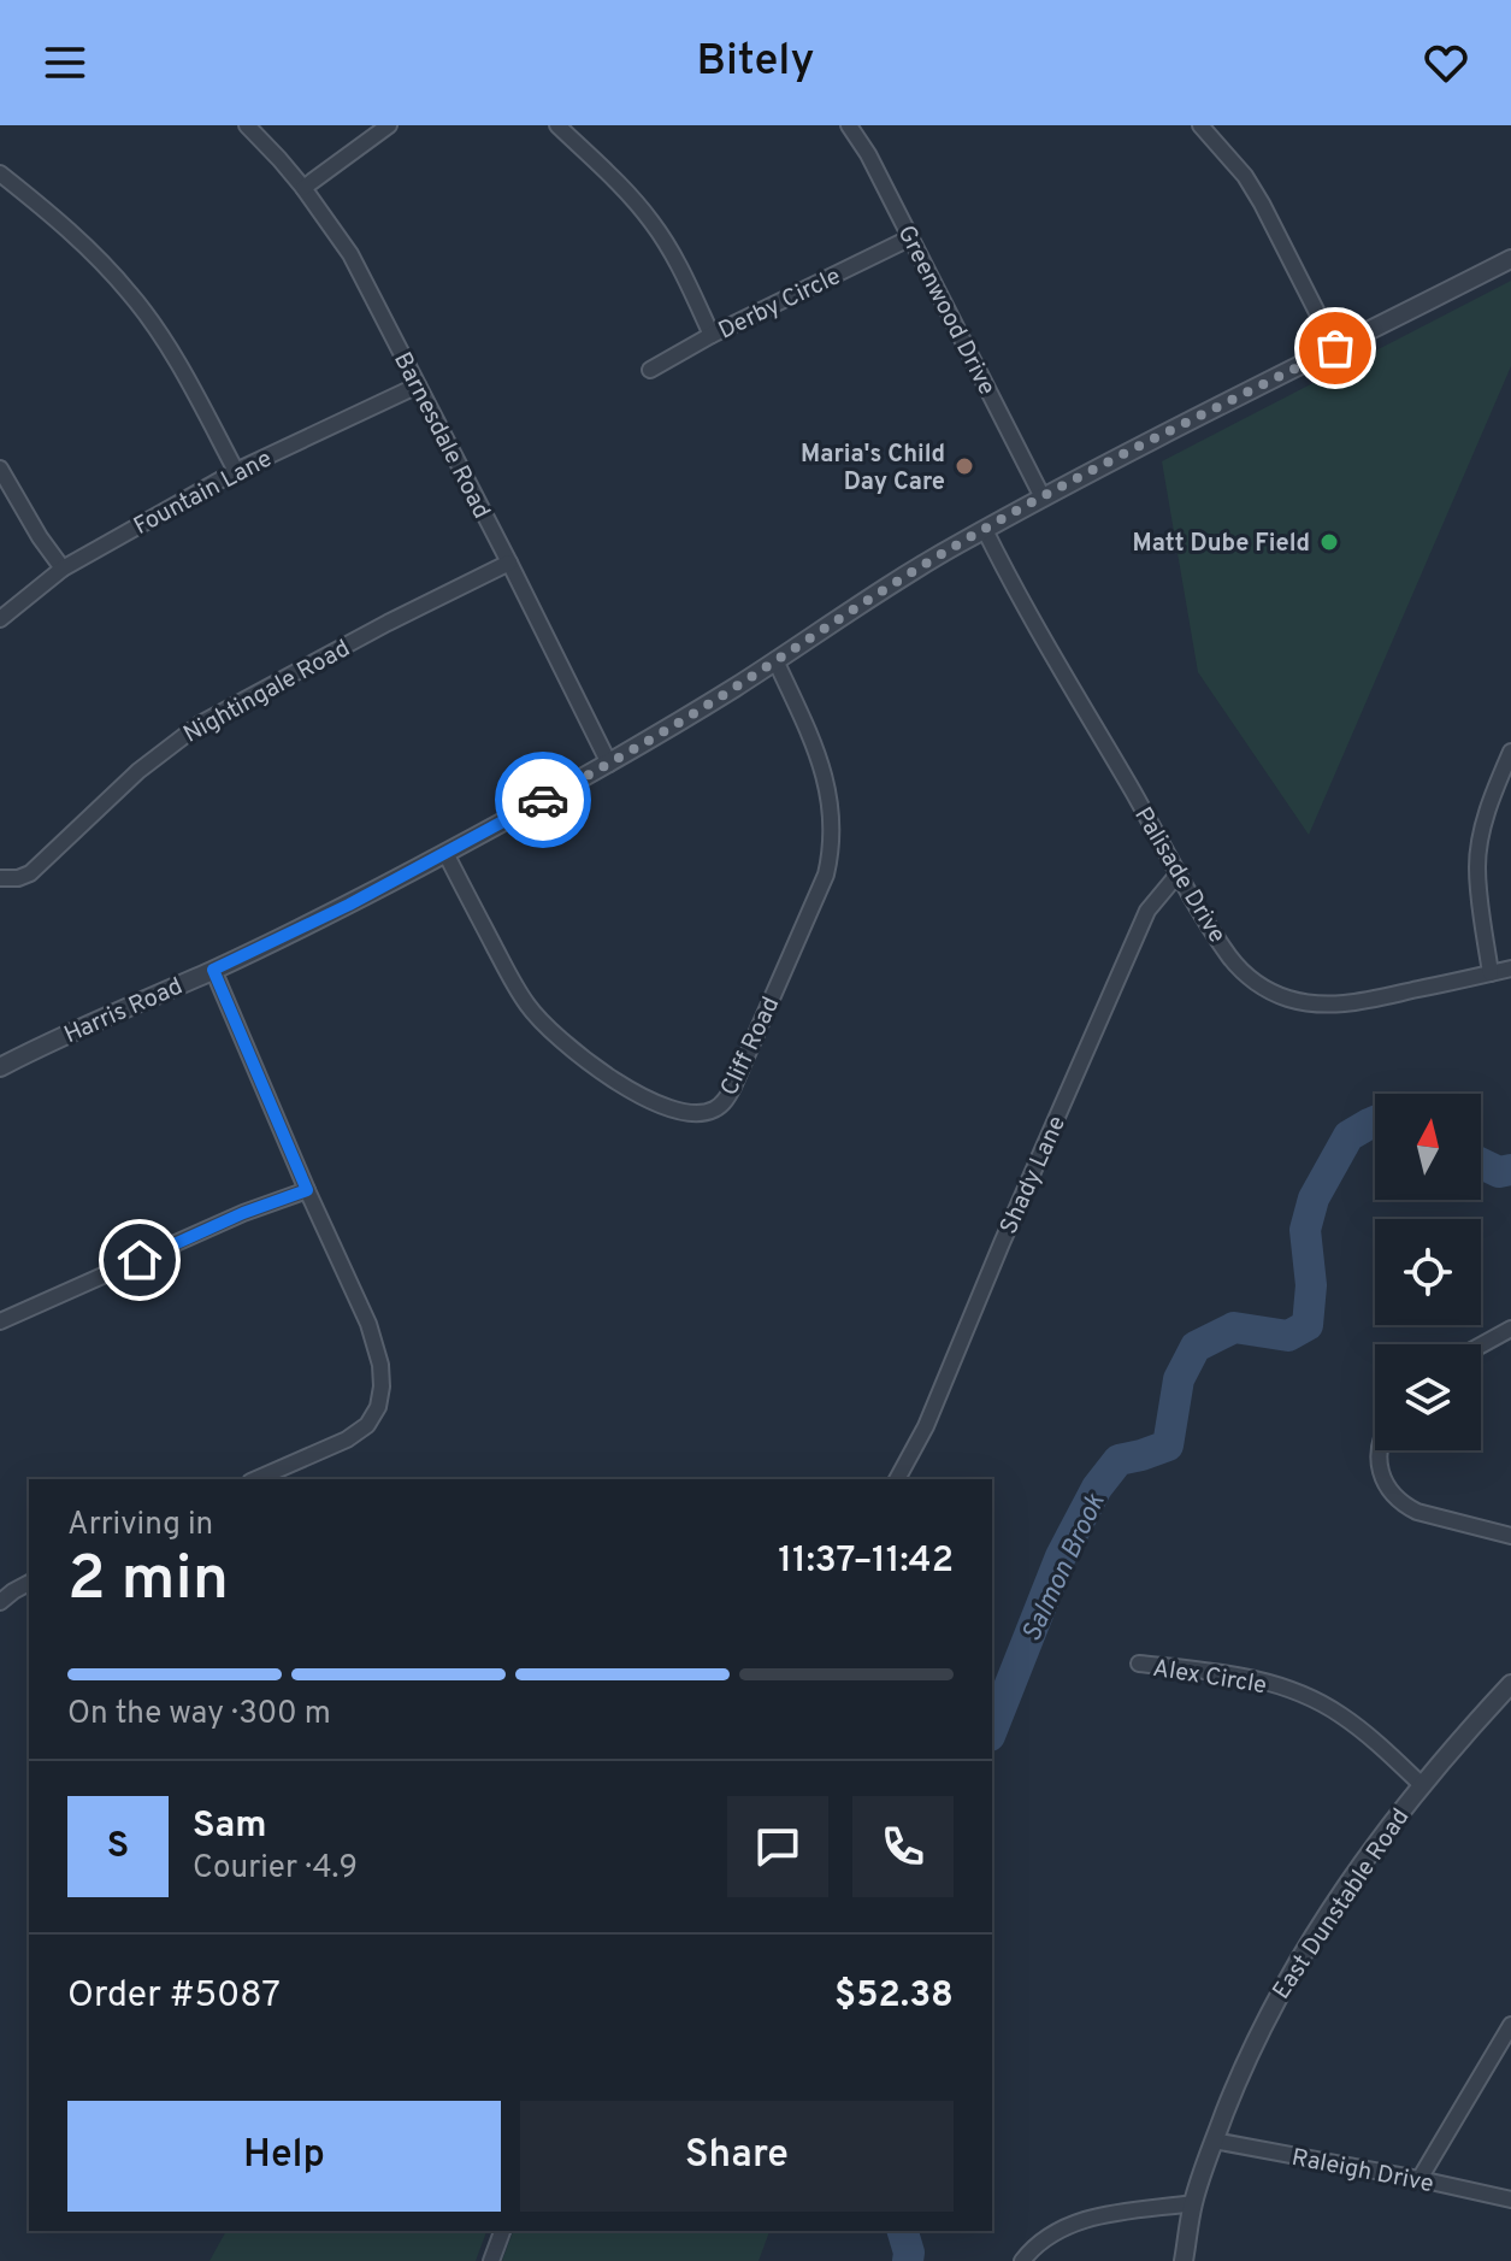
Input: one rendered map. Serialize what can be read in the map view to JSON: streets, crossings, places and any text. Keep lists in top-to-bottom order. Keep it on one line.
{"streets":{"street":["Derby Circle","Greenwood Drive","Barnesdale Road","Fountain Lane","Nightingale Road","Palisade Drive","Harris Road","Cliff Road","Shady Lane","Alex Circle","East Dunstable Road","Raleigh Drive"]},"crossings":[["Derby Circle","Greenwood Drive"],["Greenwood Drive","Harris Road"],["Barnesdale Road","Fountain Lane"],["Barnesdale Road","Nightingale Road"],["Barnesdale Road","Harris Road"],["Palisade Drive","Harris Road"],["Palisade Drive","Shady Lane"],["Harris Road","Cliff Road"],["Alex Circle","East Dunstable Road"],["East Dunstable Road","Raleigh Drive"]],"water":["Salmon Brook"],"places":["Maria's Child Day Care","Matt Dube Field"],"north":"top","page":{"header":"Bitely","heading":["2 min","Arriving in","11:37–11:42"],"panel":["Sam","Courier · 4.9","Order #5087","$52.38"],"bar":"On the way · 300 m","round":"S","buttons":["Help","Share"]}}
